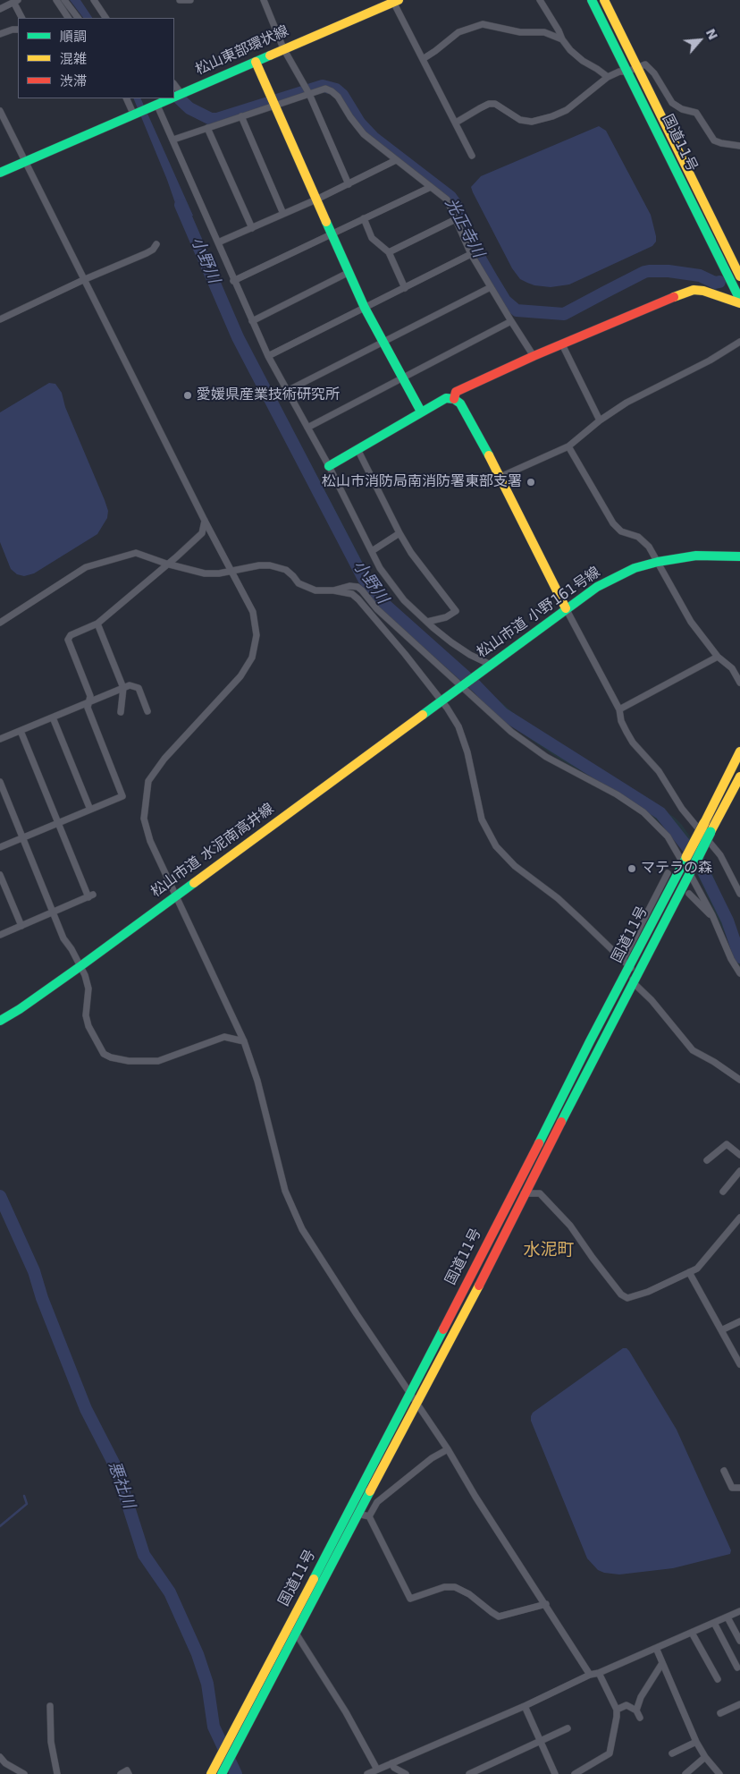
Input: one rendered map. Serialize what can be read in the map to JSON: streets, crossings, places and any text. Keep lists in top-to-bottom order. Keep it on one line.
{"streets":{"main road":["松山東部環状線","国道11号","松山市道 小野161号線","松山市道 水泥南高井線"]},"crossings":[["松山市道 小野161号線","松山市道 水泥南高井線"]],"districts":["水泥町"],"water":["光正寺川","小野川","悪社川"],"places":["愛媛県産業技術研究所","松山市消防局南消防署東部支署","マテラの森"],"legend":["順調","混雑","渋滞"],"north":"top right"}
